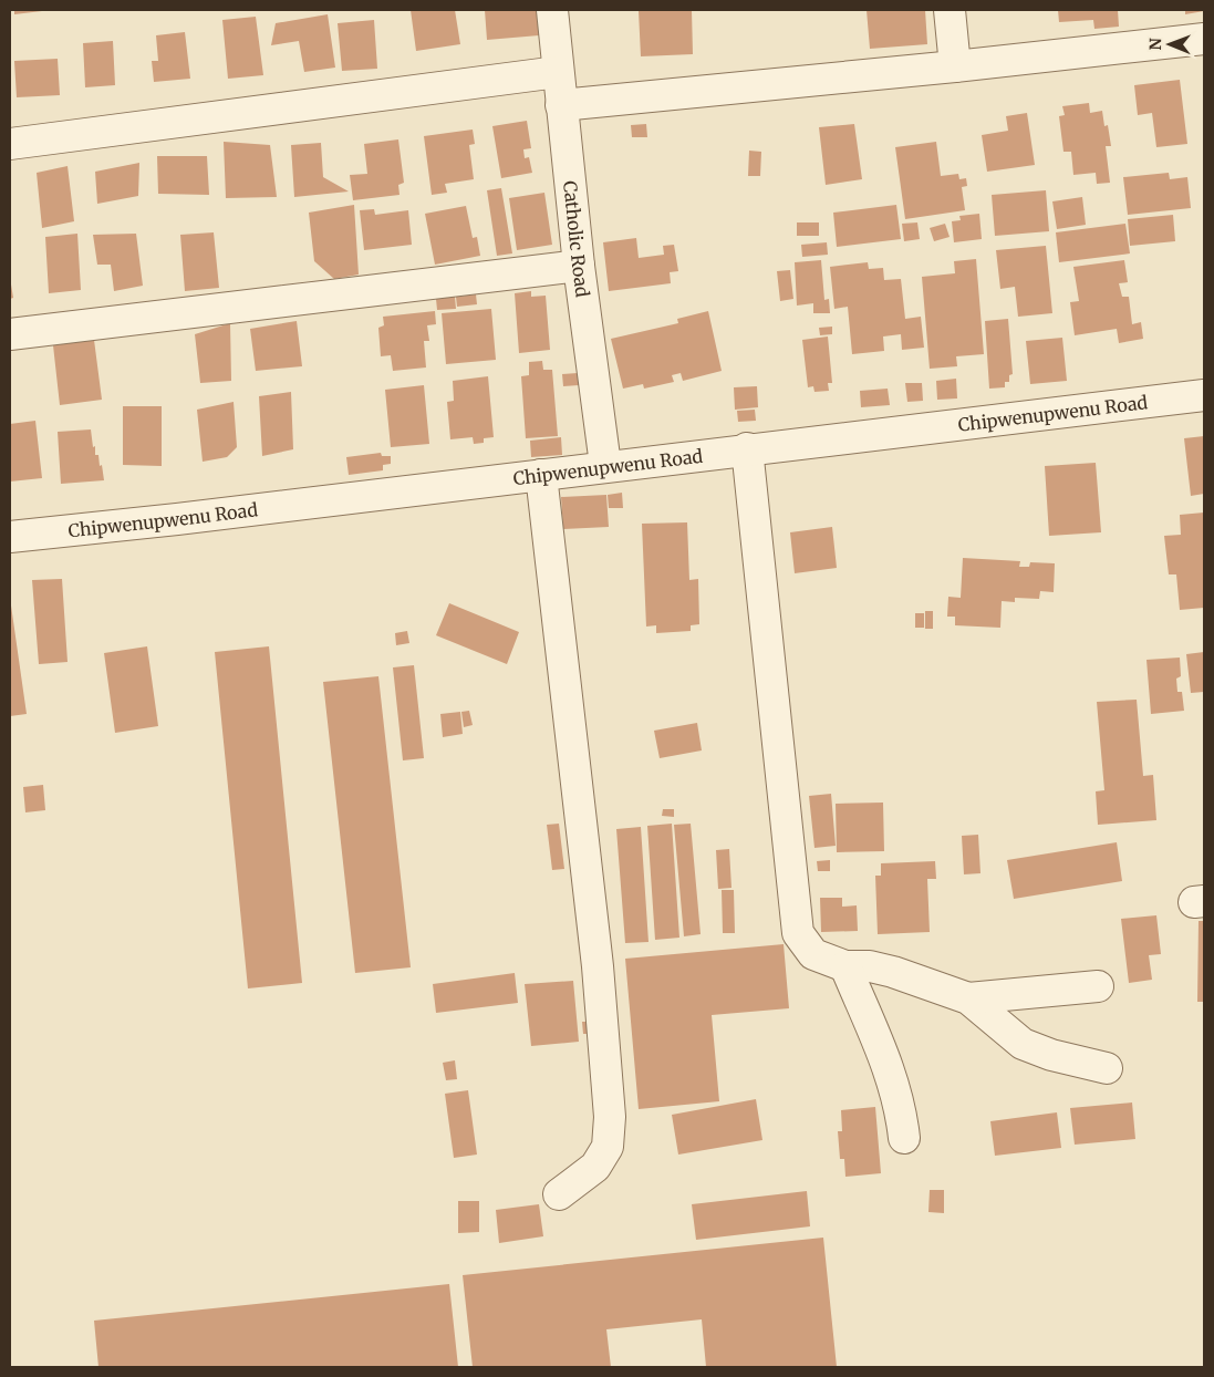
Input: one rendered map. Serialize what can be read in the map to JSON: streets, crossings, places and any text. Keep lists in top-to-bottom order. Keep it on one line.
{"streets":{"street":["Catholic Road","Chipwenupwenu Road"]},"crossings":[["Catholic Road","Chipwenupwenu Road"]],"north":"left"}
